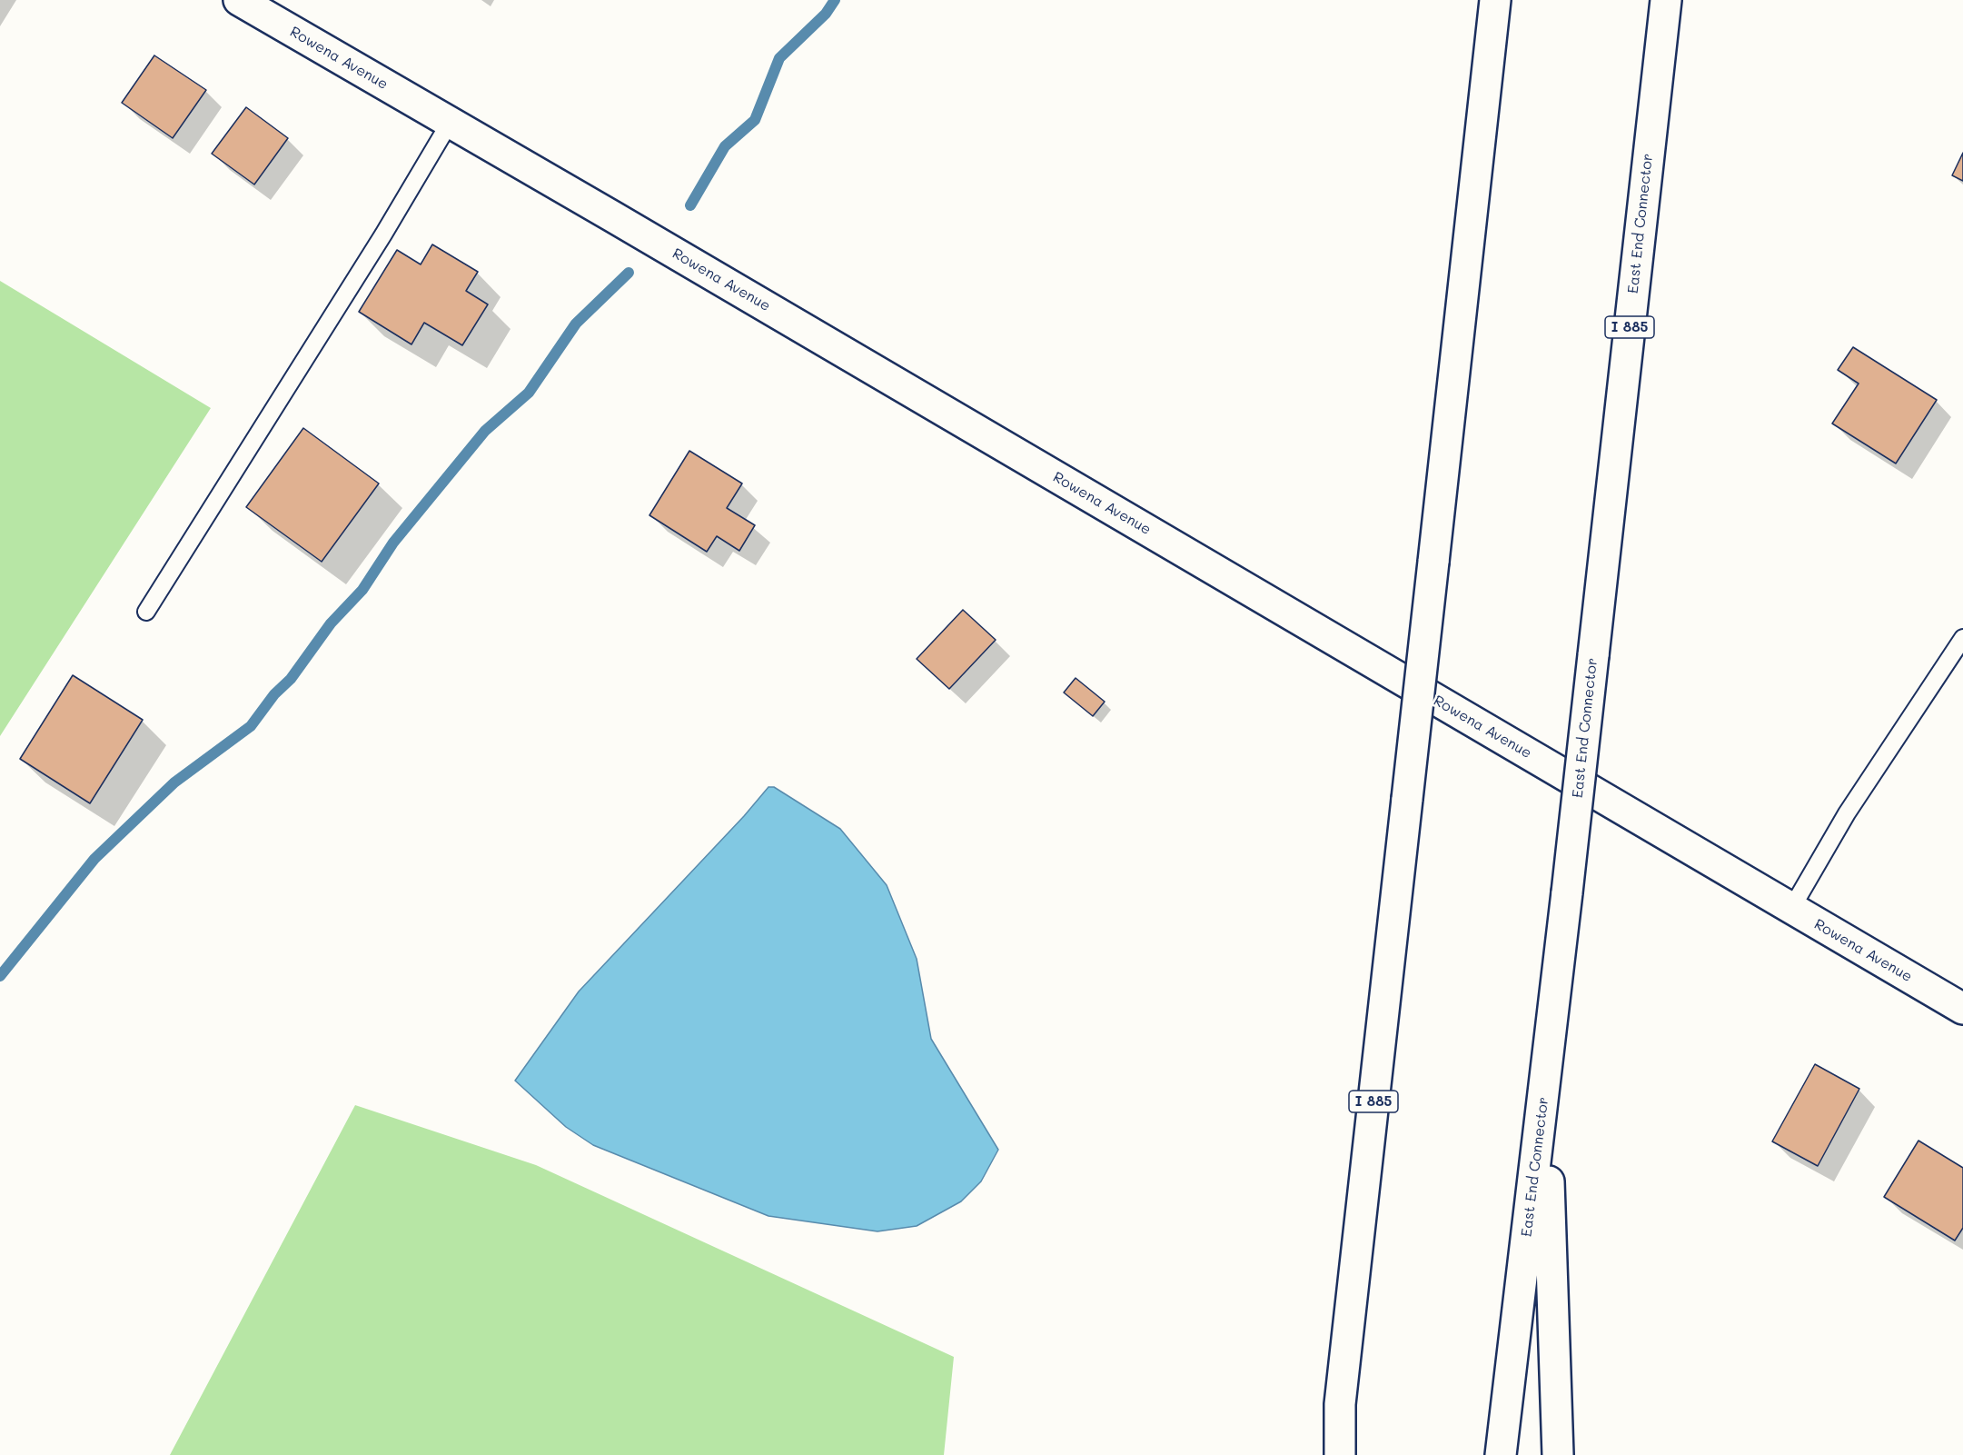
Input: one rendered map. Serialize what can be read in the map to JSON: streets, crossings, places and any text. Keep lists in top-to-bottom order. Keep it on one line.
{"streets":{"main road":["Rowena Avenue","East End Connector","I 885"]}}
